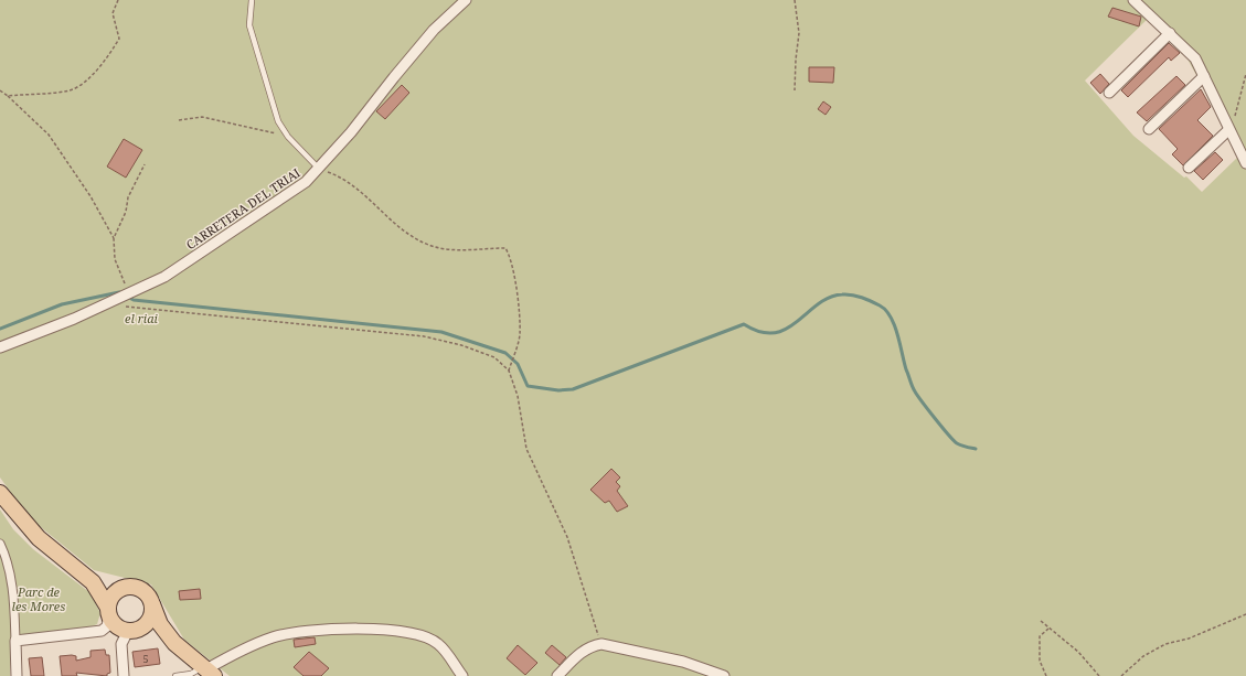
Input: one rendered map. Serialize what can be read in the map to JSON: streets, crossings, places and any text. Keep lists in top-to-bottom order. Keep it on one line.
{"streets":{"street":["CARRETERA DEL TRIAI"]},"parks":["el riai","Parc de les Mores"],"house_numbers":["5"]}
